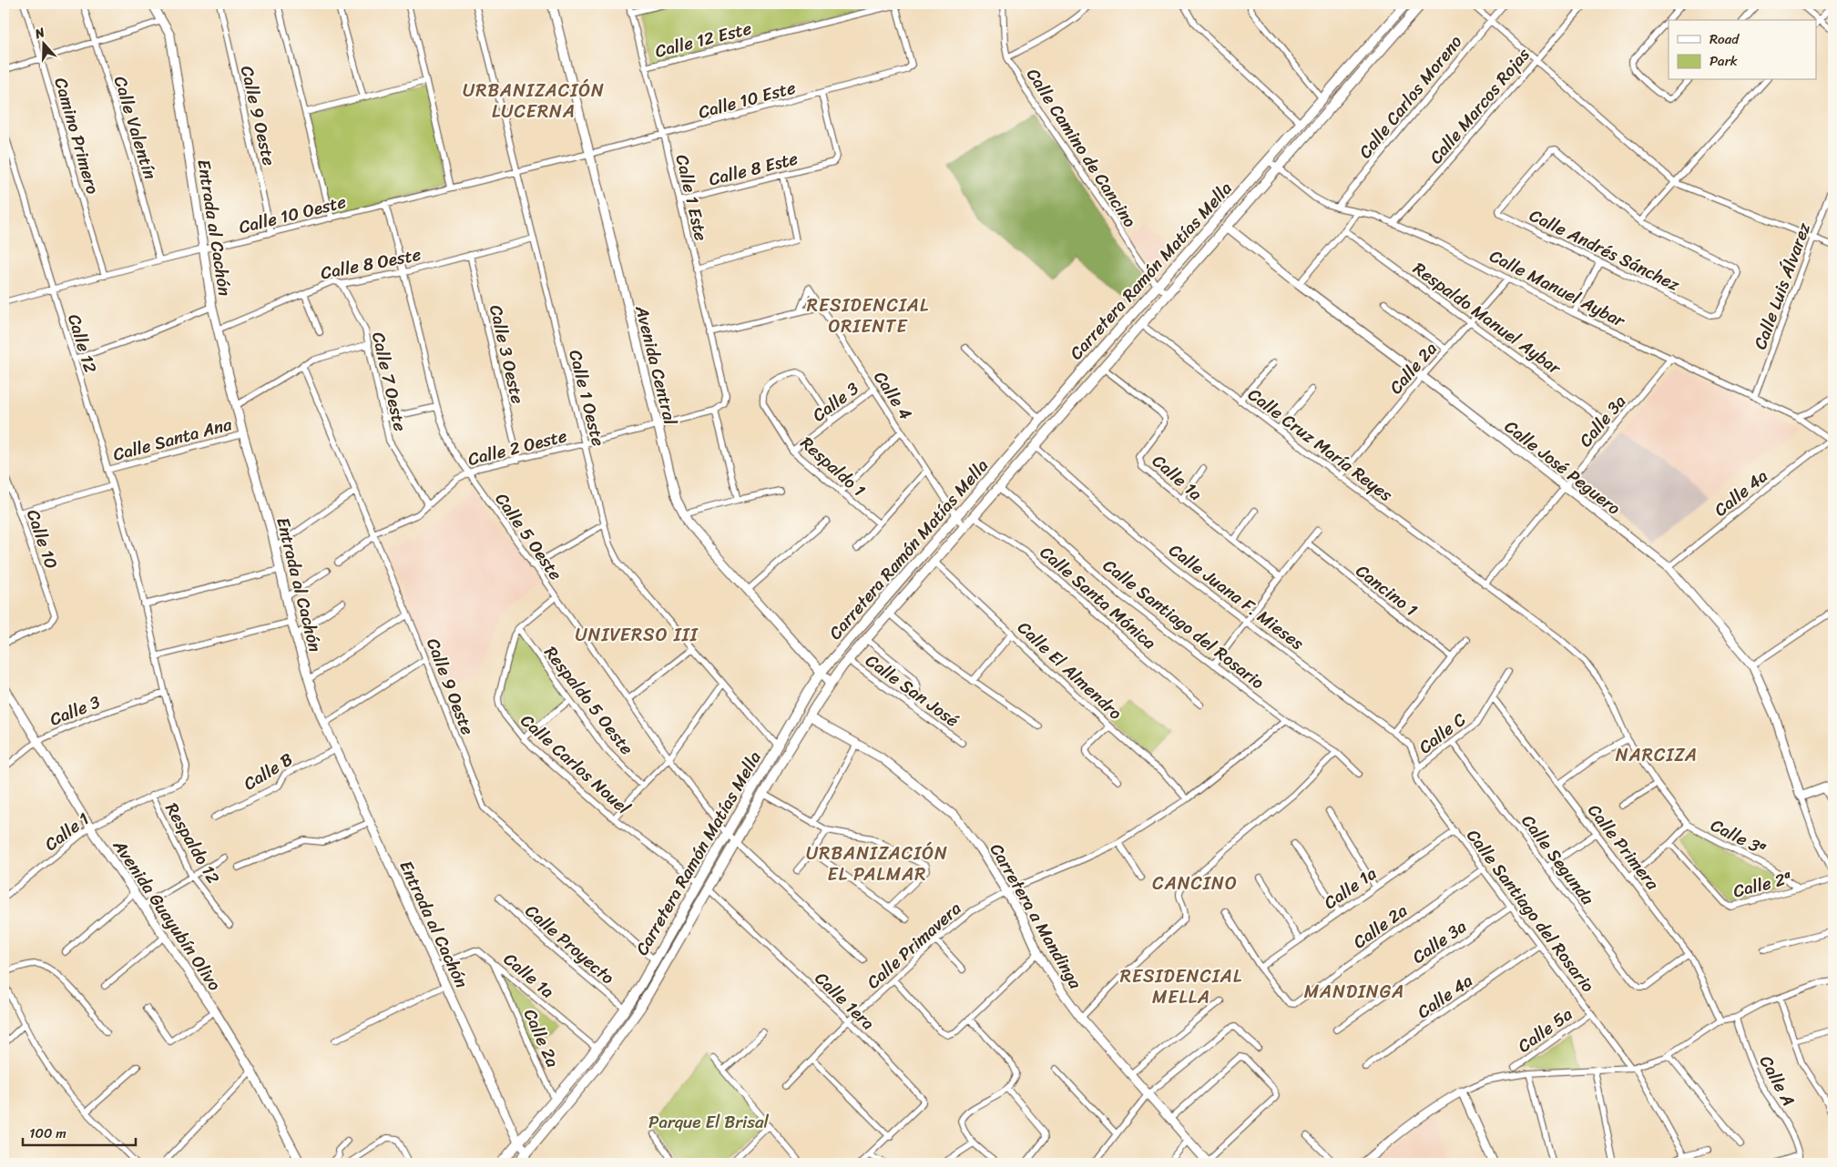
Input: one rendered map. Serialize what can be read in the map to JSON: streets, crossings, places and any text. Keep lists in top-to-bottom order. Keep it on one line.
{"streets":{"main road":["Entrada al Cachón","Carretera Ramón Matías Mella","Avenida Central","Calle José Peguero","Avenida Guayubín Olivo","Carretera a Mandinga"],"street":["Calle 12 Este","Calle Carlos Moreno","Calle 10 Este","Calle Marcos Rojas","Calle 9 Oeste","Calle Valentín","Camino Primero","Calle Camino de Cancino","Calle 8 Este","Calle 1 Este","Calle 10 Oeste","Calle Andrés Sánchez","Calle 8 Oeste","Calle Luis Álvarez","Calle Manuel Aybar","Respaldo Manuel Aybar","Calle 12","Calle 3 Oeste","Calle 2a","Calle 7 Oeste","Calle 4","Calle 1 Oeste","Calle 3","Calle 3a","Calle Santa Ana","Calle Cruz María Reyes","Calle 2 Oeste","Respaldo 1","Calle 1a","Calle 4a","Calle 5 Oeste","Calle 10","Cancino 1","Calle Juana F. Mieses","Calle Santa Mónica","Calle Santiago del Rosario","Calle El Almendro","Calle San José","Respaldo 5 Oeste","Calle C","Calle Carlos Nouel","Calle B","Calle 1","Calle 3ª","Respaldo 12","Calle Primera","Calle Segunda","Calle 2ª","Calle Proyecto","Calle Primavera","Calle 1era","Calle 5a","Calle A"]},"crossings":[["Calle 12 Este","Calle 10 Este"],["Calle 12 Este","Calle 1 Este"],["Calle Carlos Moreno","Calle Manuel Aybar"],["Calle 10 Este","Calle 8 Este"],["Calle 10 Este","Calle 1 Este"],["Calle 10 Este","Calle 10 Oeste"],["Calle 10 Este","Avenida Central"],["Calle Marcos Rojas","Calle Manuel Aybar"],["Calle 9 Oeste","Calle 10 Oeste"],["Calle 9 Oeste","Carretera Ramón Matías Mella"],["Calle 9 Oeste","Calle 2 Oeste"],["Calle Valentín","Calle 10 Oeste"],["Camino Primero","Calle 10 Oeste"],["Calle Camino de Cancino","Carretera Ramón Matías Mella"],["Calle 8 Este","Calle 1 Este"],["Calle 1 Este","Calle 2 Oeste"],["Calle 10 Oeste","Entrada al Cachón"],["Calle 10 Oeste","Calle 12"],["Calle 10 Oeste","Avenida Central"],["Calle 10 Oeste","Calle 1 Oeste"],["Calle 10 Oeste","Calle 5 Oeste"],["Entrada al Cachón","Calle 8 Oeste"],["Entrada al Cachón","Carretera Ramón Matías Mella"],["Entrada al Cachón","Calle Santa Ana"],["Entrada al Cachón","Calle 1a"],["Entrada al Cachón","Calle B"],["Calle 8 Oeste","Calle 3 Oeste"],["Calle 8 Oeste","Calle 7 Oeste"],["Calle 8 Oeste","Calle 1 Oeste"],["Calle 8 Oeste","Calle 5 Oeste"],["Carretera Ramón Matías Mella","Calle Manuel Aybar"],["Carretera Ramón Matías Mella","Avenida Central"],["Carretera Ramón Matías Mella","Calle 2a"],["Carretera Ramón Matías Mella","Calle 4"],["Carretera Ramón Matías Mella","Calle 1 Oeste"],["Carretera Ramón Matías Mella","Calle Cruz María Reyes"],["Carretera Ramón Matías Mella","Calle José Peguero"],["Carretera Ramón Matías Mella","Calle 1a"],["Carretera Ramón Matías Mella","Calle 5 Oeste"],["Carretera Ramón Matías Mella","Calle Juana F. Mieses"],["Carretera Ramón Matías Mella","Calle Santa Mónica"],["Carretera Ramón Matías Mella","Calle Santiago del Rosario"],["Carretera Ramón Matías Mella","Calle El Almendro"],["Carretera Ramón Matías Mella","Calle San José"],["Carretera Ramón Matías Mella","Calle Carlos Nouel"],["Carretera Ramón Matías Mella","Carretera a Mandinga"],["Carretera Ramón Matías Mella","Calle Proyecto"],["Carretera Ramón Matías Mella","Calle 1era"],["Calle Luis Álvarez","Calle Manuel Aybar"],["Calle Manuel Aybar","Calle 2a"],["Calle Manuel Aybar","Calle 3a"],["Calle Manuel Aybar","Calle 4a"],["Respaldo Manuel Aybar","Calle 2a"],["Respaldo Manuel Aybar","Calle 3a"],["Calle 12","Calle 3"],["Calle 12","Calle Santa Ana"],["Calle 12","Calle 1"],["Calle 3 Oeste","Calle 2 Oeste"],["Avenida Central","Calle 2 Oeste"],["Calle 2a","Calle Cruz María Reyes"],["Calle 2a","Calle José Peguero"],["Calle 2a","Calle 1a"],["Calle 2a","Calle Santiago del Rosario"],["Calle 7 Oeste","Calle 2 Oeste"],["Calle 4","Calle 3"],["Calle 1 Oeste","Calle 2 Oeste"],["Calle 3","Respaldo 1"],["Calle 3","Calle 1"],["Calle 3","Avenida Guayubín Olivo"],["Calle 3a","Calle Cruz María Reyes"],["Calle 3a","Calle José Peguero"],["Calle 3a","Calle Santiago del Rosario"],["Calle Santa Ana","Calle 10"],["Calle Cruz María Reyes","Calle 3ª"],["Calle 2 Oeste","Calle 5 Oeste"],["Calle José Peguero","Calle 4a"],["Calle 1a","Calle Santiago del Rosario"],["Calle 4a","Calle Santiago del Rosario"],["Calle 5 Oeste","Calle Carlos Nouel"],["Calle Juana F. Mieses","Calle Santiago del Rosario"],["Calle Juana F. Mieses","Calle C"],["Calle Santiago del Rosario","Calle C"],["Calle Santiago del Rosario","Calle Primavera"],["Calle Santiago del Rosario","Calle 5a"],["Calle El Almendro","Calle Primavera"],["Respaldo 5 Oeste","Calle Carlos Nouel"],["Calle C","Calle Primera"],["Calle C","Calle Segunda"],["Calle 1","Respaldo 12"],["Calle 1","Avenida Guayubín Olivo"],["Calle 3ª","Calle 2ª"],["Calle Primera","Calle Segunda"],["Carretera a Mandinga","Calle Primavera"],["Calle Primavera","Calle 1era"]],"districts":["URBANIZACIÓN LUCERNA","RESIDENCIAL ORIENTE","UNIVERSO III","NARCIZA","URBANIZACIÓN EL PALMAR","CANCINO","RESIDENCIAL MELLA","MANDINGA"],"parks":["Parque El Brisal"],"legend":["Road","Park"],"scale_bar":"100 m","north":"top"}
